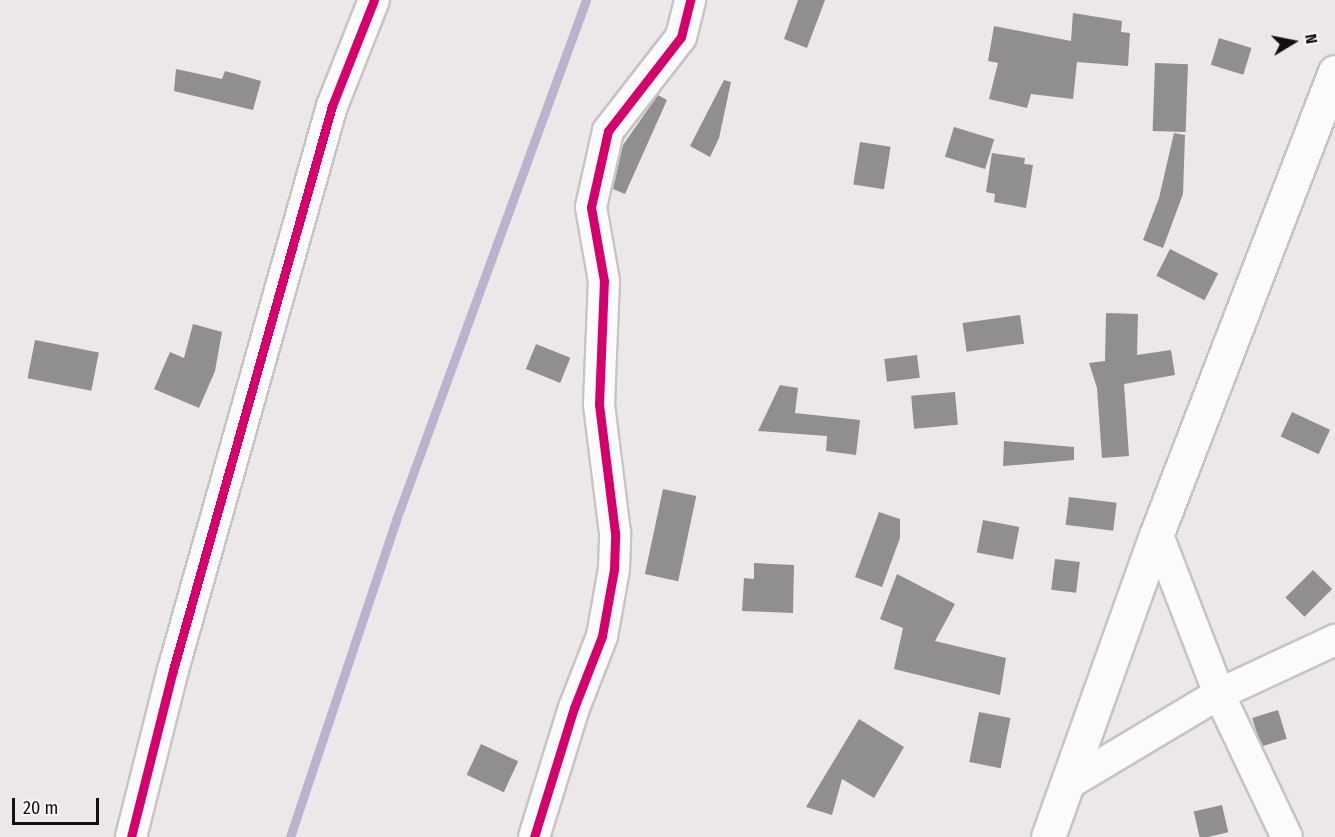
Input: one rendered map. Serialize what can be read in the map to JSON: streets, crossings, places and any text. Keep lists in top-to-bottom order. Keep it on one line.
{"scale_bar":"20 m","north":"right"}
